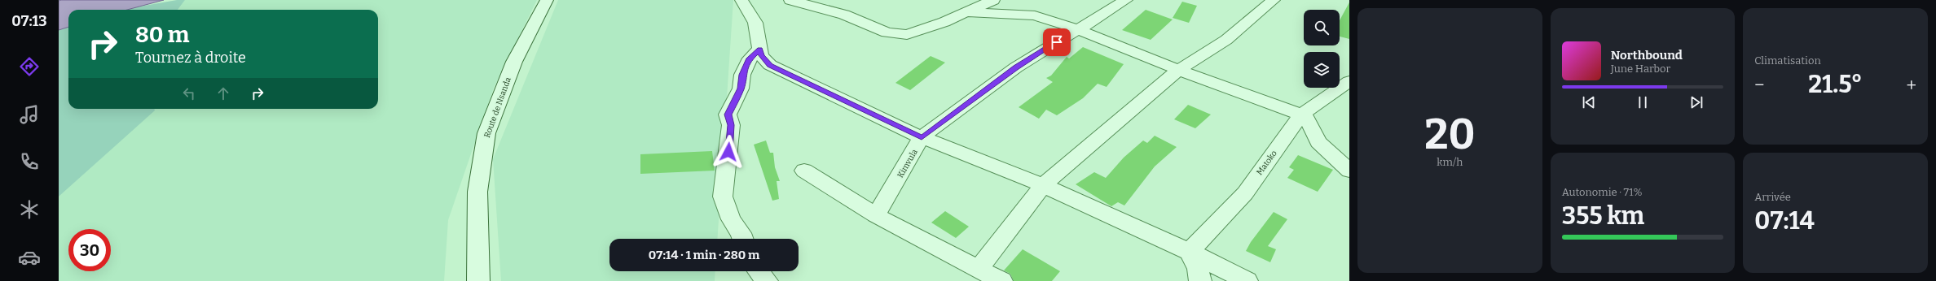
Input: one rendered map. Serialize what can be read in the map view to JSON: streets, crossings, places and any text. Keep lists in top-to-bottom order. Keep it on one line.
{"streets":{"street":["Route de Nsanda","Matoko","Kimvula"]},"page":{"tabs":"07:13","tile":[["20","km/h"],"Climatisation",["Autonomie · 71%","355 km"],["Arrivée","07:14"]],"turn":["80 m","Tournez à droite"],"song":["Northbound","June Harbor"],"heat":["−","21.5°","+"],"limit":"30","trip":"07:14 · 1 min · 280 m"}}
